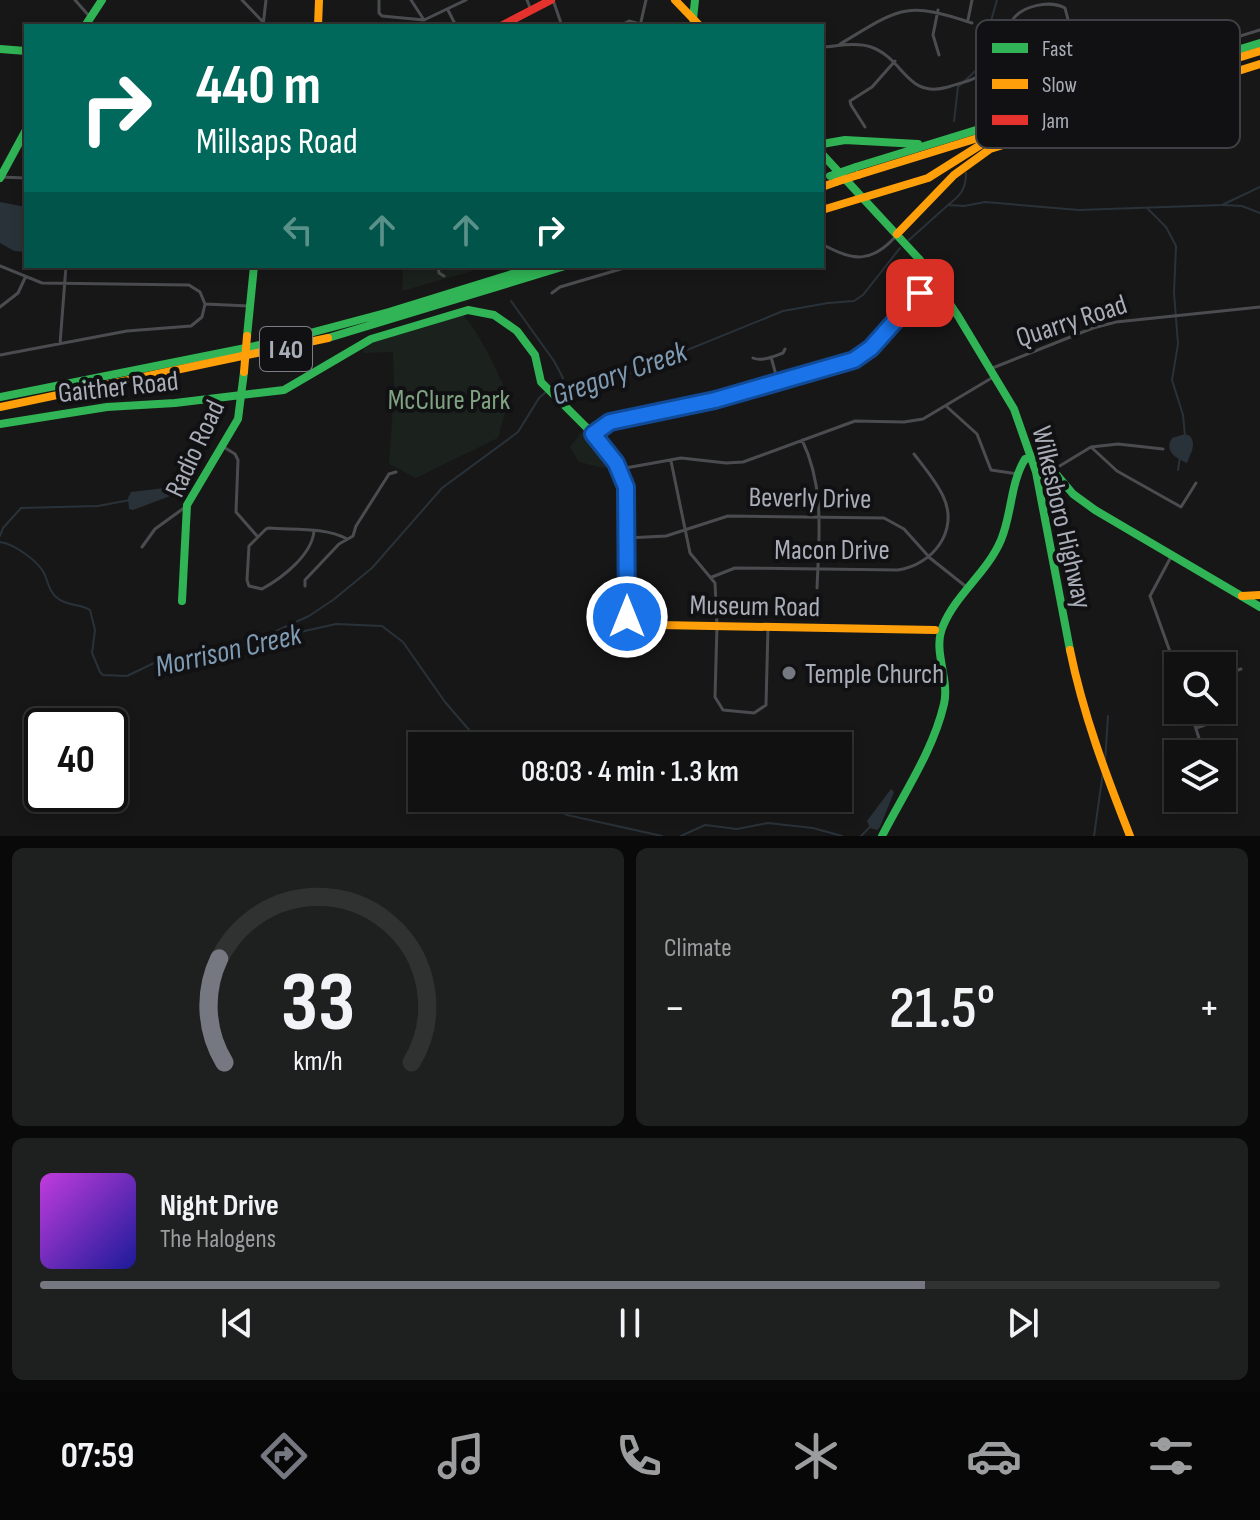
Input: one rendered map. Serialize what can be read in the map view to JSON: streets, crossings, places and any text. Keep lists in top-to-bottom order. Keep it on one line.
{"streets":{"main road":["I 40","Gaither Road","Radio Road","Wilkesboro Highway","Museum Road"],"street":["Quarry Road","Beverly Drive","Macon Drive"]},"crossings":[["Quarry Road","Wilkesboro Highway"],["Quarry Road","Museum Road"],["Gaither Road","Radio Road"],["Gaither Road","Museum Road"],["Radio Road","Museum Road"],["Beverly Drive","Macon Drive"],["Beverly Drive","Museum Road"]],"water":["Gregory Creek","Morrison Creek"],"parks":["McClure Park"],"places":["Temple Church"],"legend":["Fast","Slow","Jam"],"page":{"turn":["440 m","Millsaps Road"],"limit":"40","trip":"08:03 · 4 min · 1.3 km","tile":"Climate","heat":["−","21.5°","+"],"song":["Night Drive","The Halogens"],"tabs":"07:59","gauge":["33","km/h"]}}
